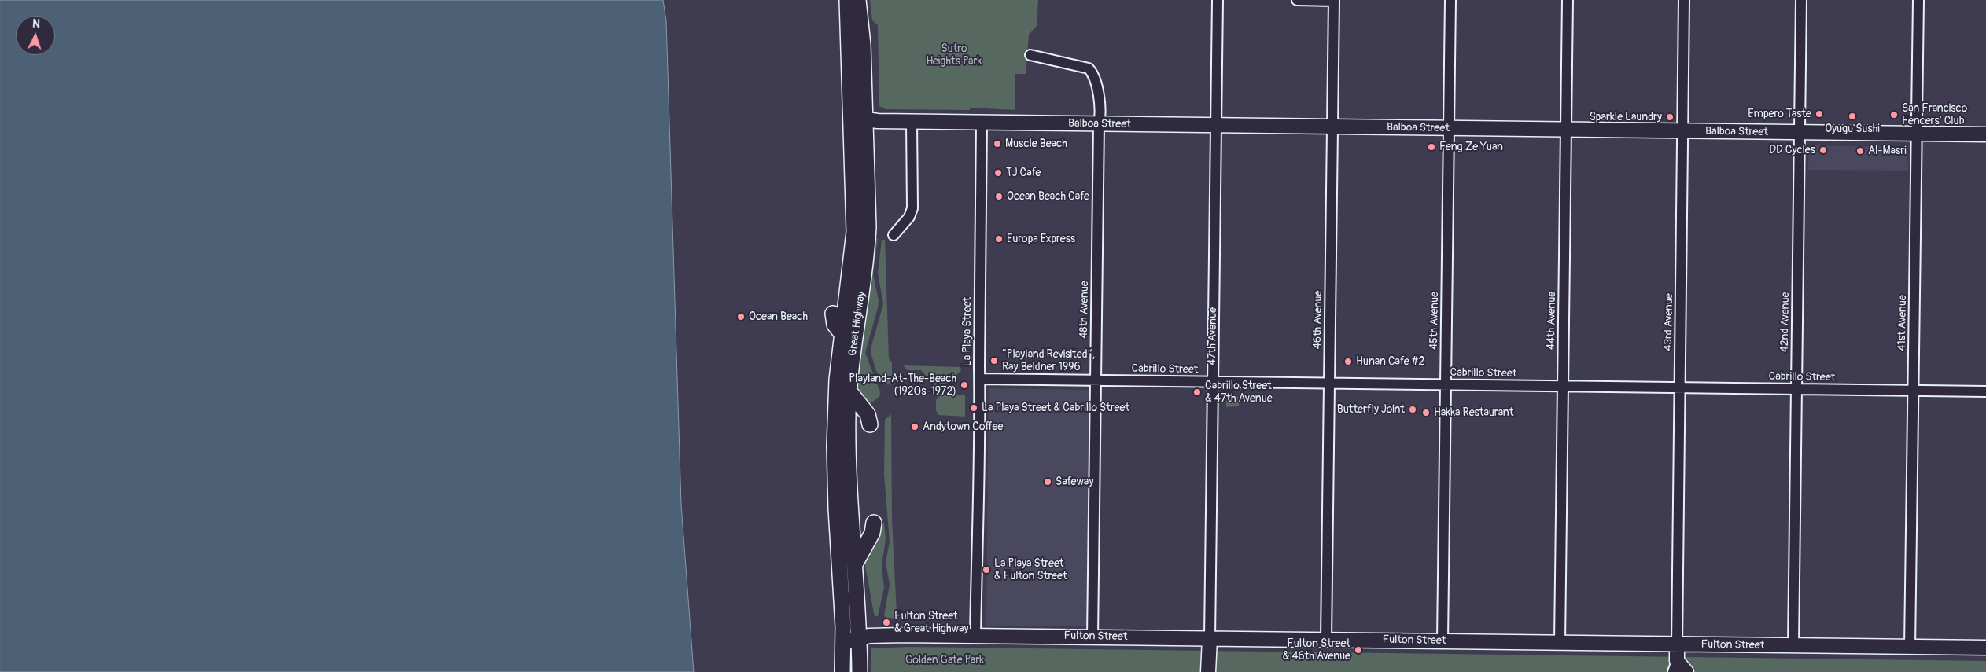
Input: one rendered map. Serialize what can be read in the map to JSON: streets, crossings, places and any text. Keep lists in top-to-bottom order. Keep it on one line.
{"streets":{"main road":["Great Highway"],"street":["Balboa Street","48th Avenue","46th Avenue","45th Avenue","44th Avenue","43rd Avenue","42nd Avenue","41st Avenue","La Playa Street","47th Avenue","Cabrillo Street","Fulton Street"]},"crossings":[["Balboa Street","48th Avenue"],["Balboa Street","46th Avenue"],["Balboa Street","45th Avenue"],["Balboa Street","44th Avenue"],["Balboa Street","43rd Avenue"],["Balboa Street","42nd Avenue"],["Balboa Street","41st Avenue"],["Balboa Street","Great Highway"],["Balboa Street","La Playa Street"],["Balboa Street","47th Avenue"],["48th Avenue","Cabrillo Street"],["48th Avenue","Fulton Street"],["46th Avenue","Cabrillo Street"],["46th Avenue","Fulton Street"],["45th Avenue","Cabrillo Street"],["45th Avenue","Fulton Street"],["44th Avenue","Cabrillo Street"],["44th Avenue","Fulton Street"],["43rd Avenue","Cabrillo Street"],["43rd Avenue","Fulton Street"],["42nd Avenue","Cabrillo Street"],["42nd Avenue","Fulton Street"],["41st Avenue","Cabrillo Street"],["41st Avenue","Fulton Street"],["Great Highway","Fulton Street"],["La Playa Street","Cabrillo Street"],["La Playa Street","Fulton Street"],["47th Avenue","Cabrillo Street"],["47th Avenue","Fulton Street"]],"parks":["Sutro Heights Park","Golden Gate Park"],"places":["Empero Taste","San Francisco Fencers' Club","Oyugu Sushi","Sparkle Laundry","Muscle Beach","Feng Ze Yuan","DD Cycles","Al-Masri","TJ Cafe","Ocean Beach Cafe","Europa Express","Ocean Beach","“Playland Revisited”, Ray Beldner 1996","Hunan Cafe #2","Playland-At-The-Beach (1920s-1972)","Cabrillo Street & 47th Avenue","La Playa Street & Cabrillo Street","Butterfly Joint","Hakka Restaurant","Andytown Coffee","Safeway","La Playa Street & Fulton Street","Fulton Street & Great Highway","Fulton Street & 46th Avenue"],"north":"top"}
